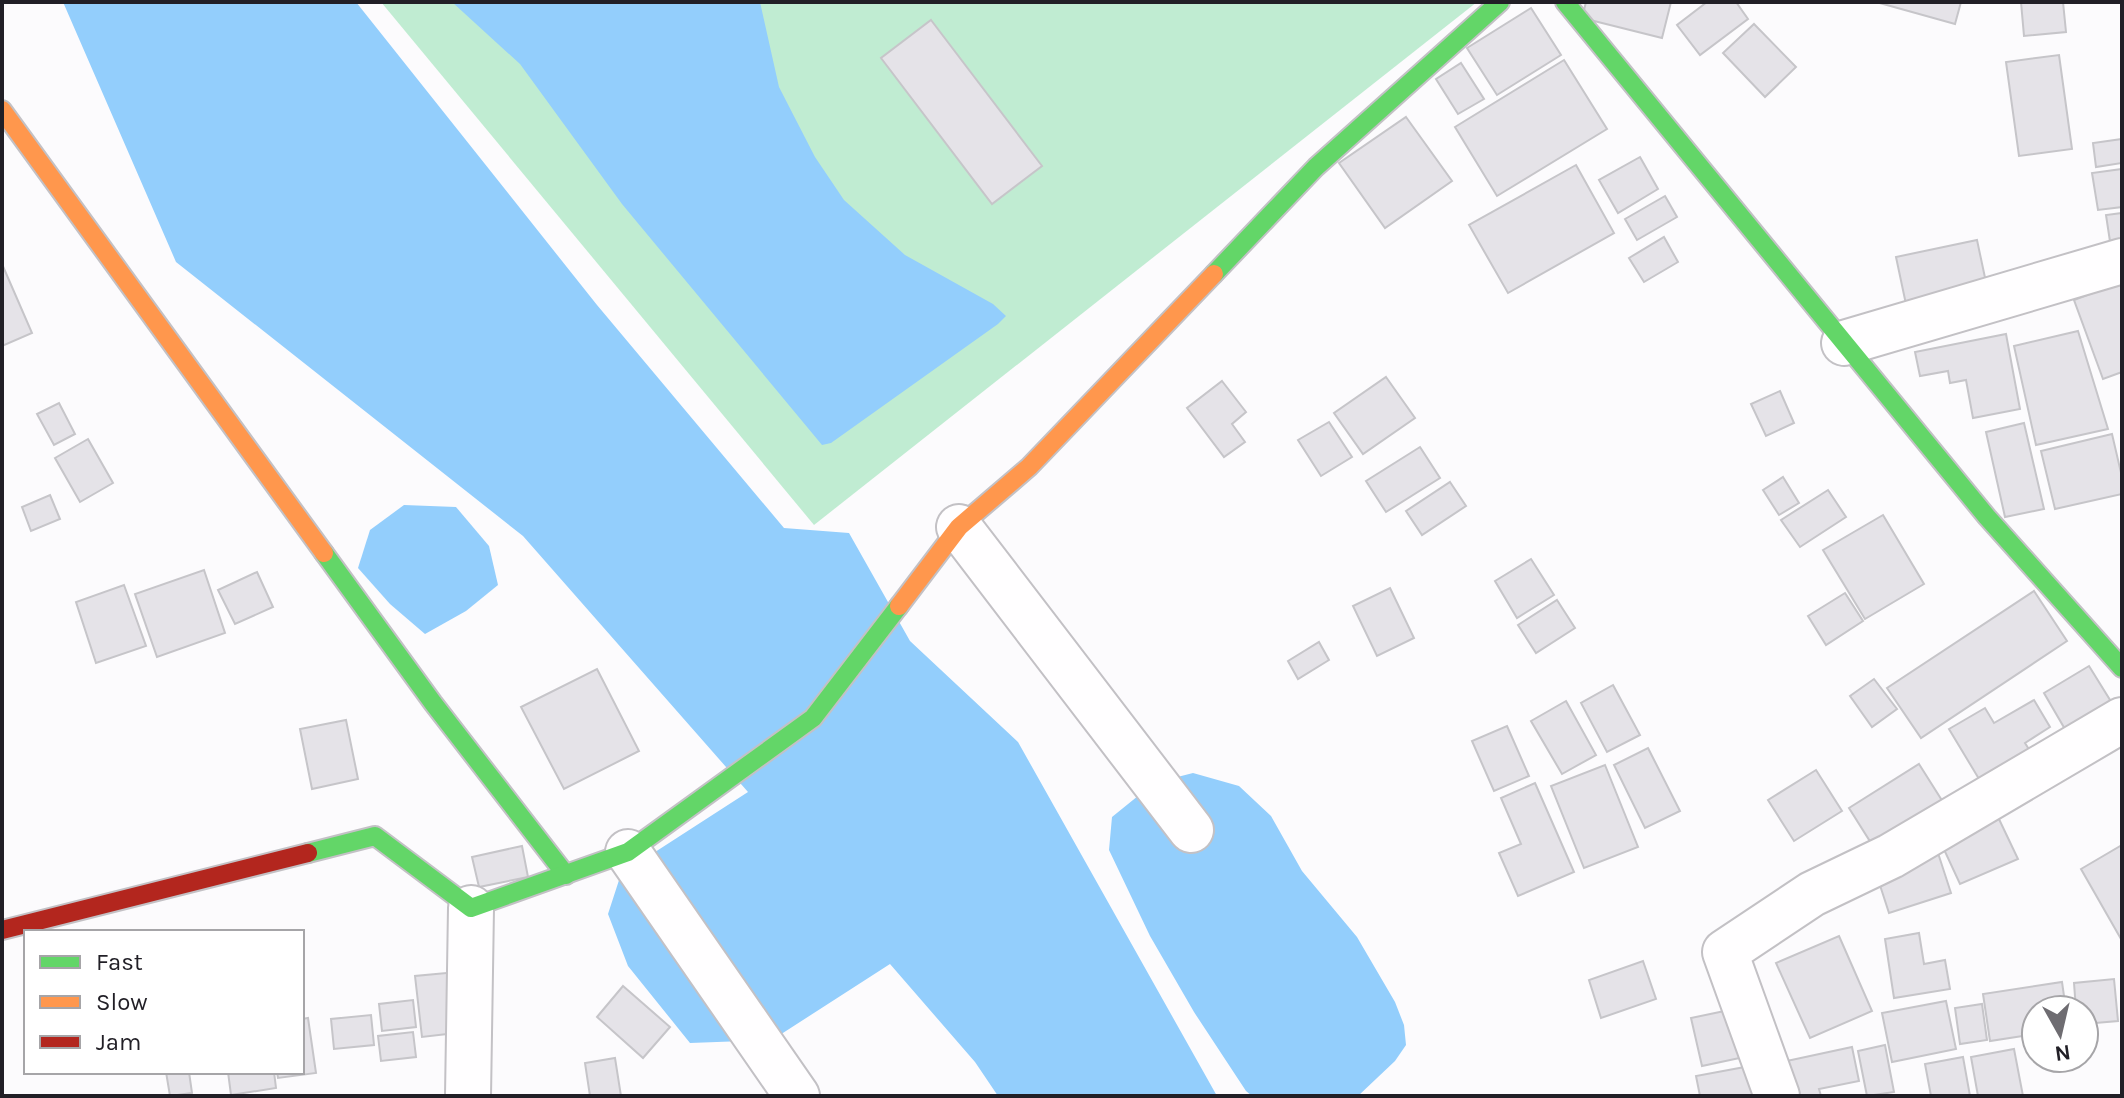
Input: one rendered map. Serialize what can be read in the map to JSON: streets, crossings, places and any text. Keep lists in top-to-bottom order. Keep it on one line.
{"legend":["Fast","Slow","Jam"],"north":"bottom"}
